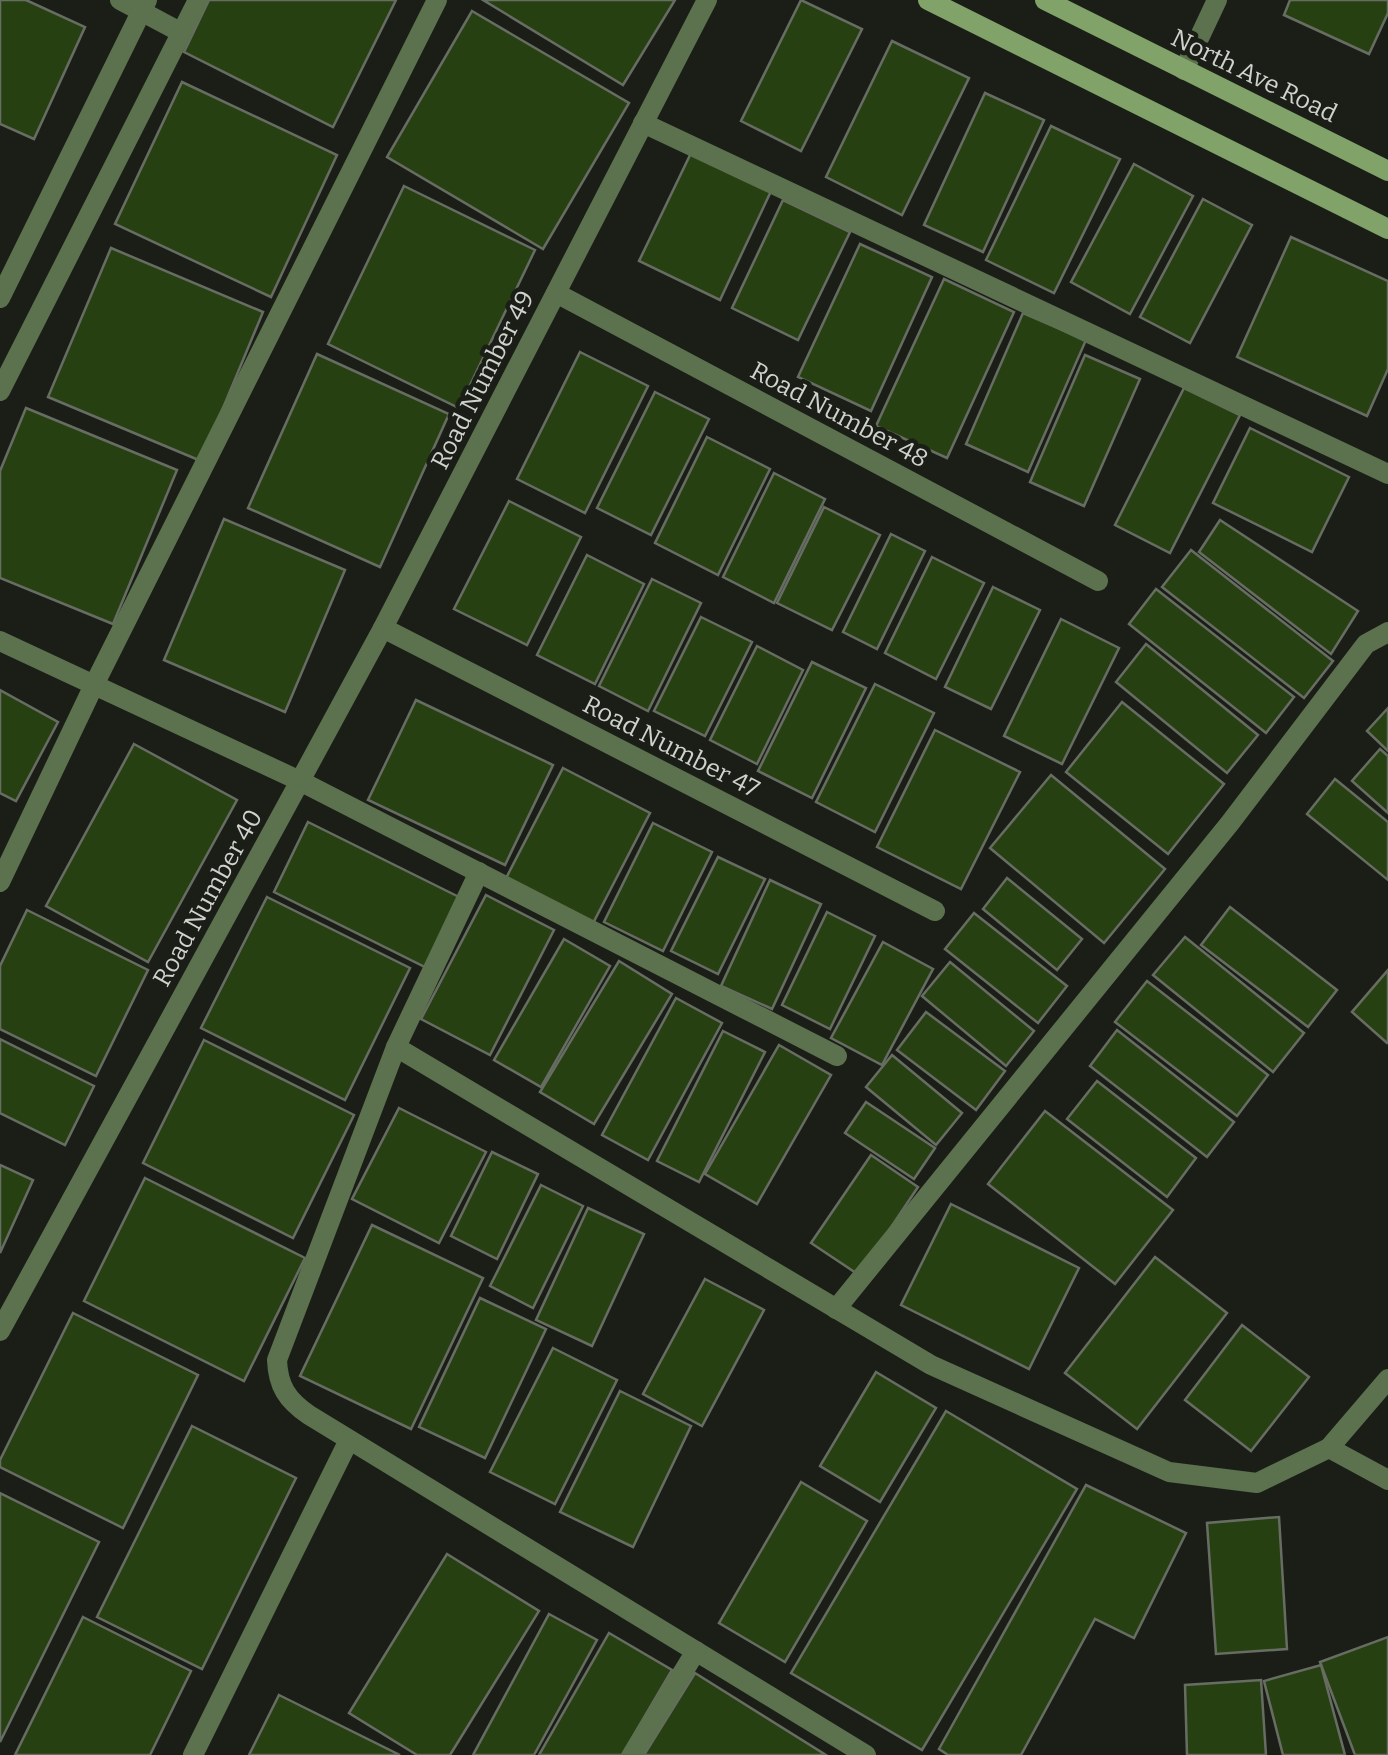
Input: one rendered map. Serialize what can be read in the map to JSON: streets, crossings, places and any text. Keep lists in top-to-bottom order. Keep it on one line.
{"streets":{"street":["North Ave Road","Road Number 49","Road Number 48","Road Number 47","Road Number 40"]},"crossings":[["Road Number 49","Road Number 48"],["Road Number 49","Road Number 47"],["Road Number 49","Road Number 40"]]}
